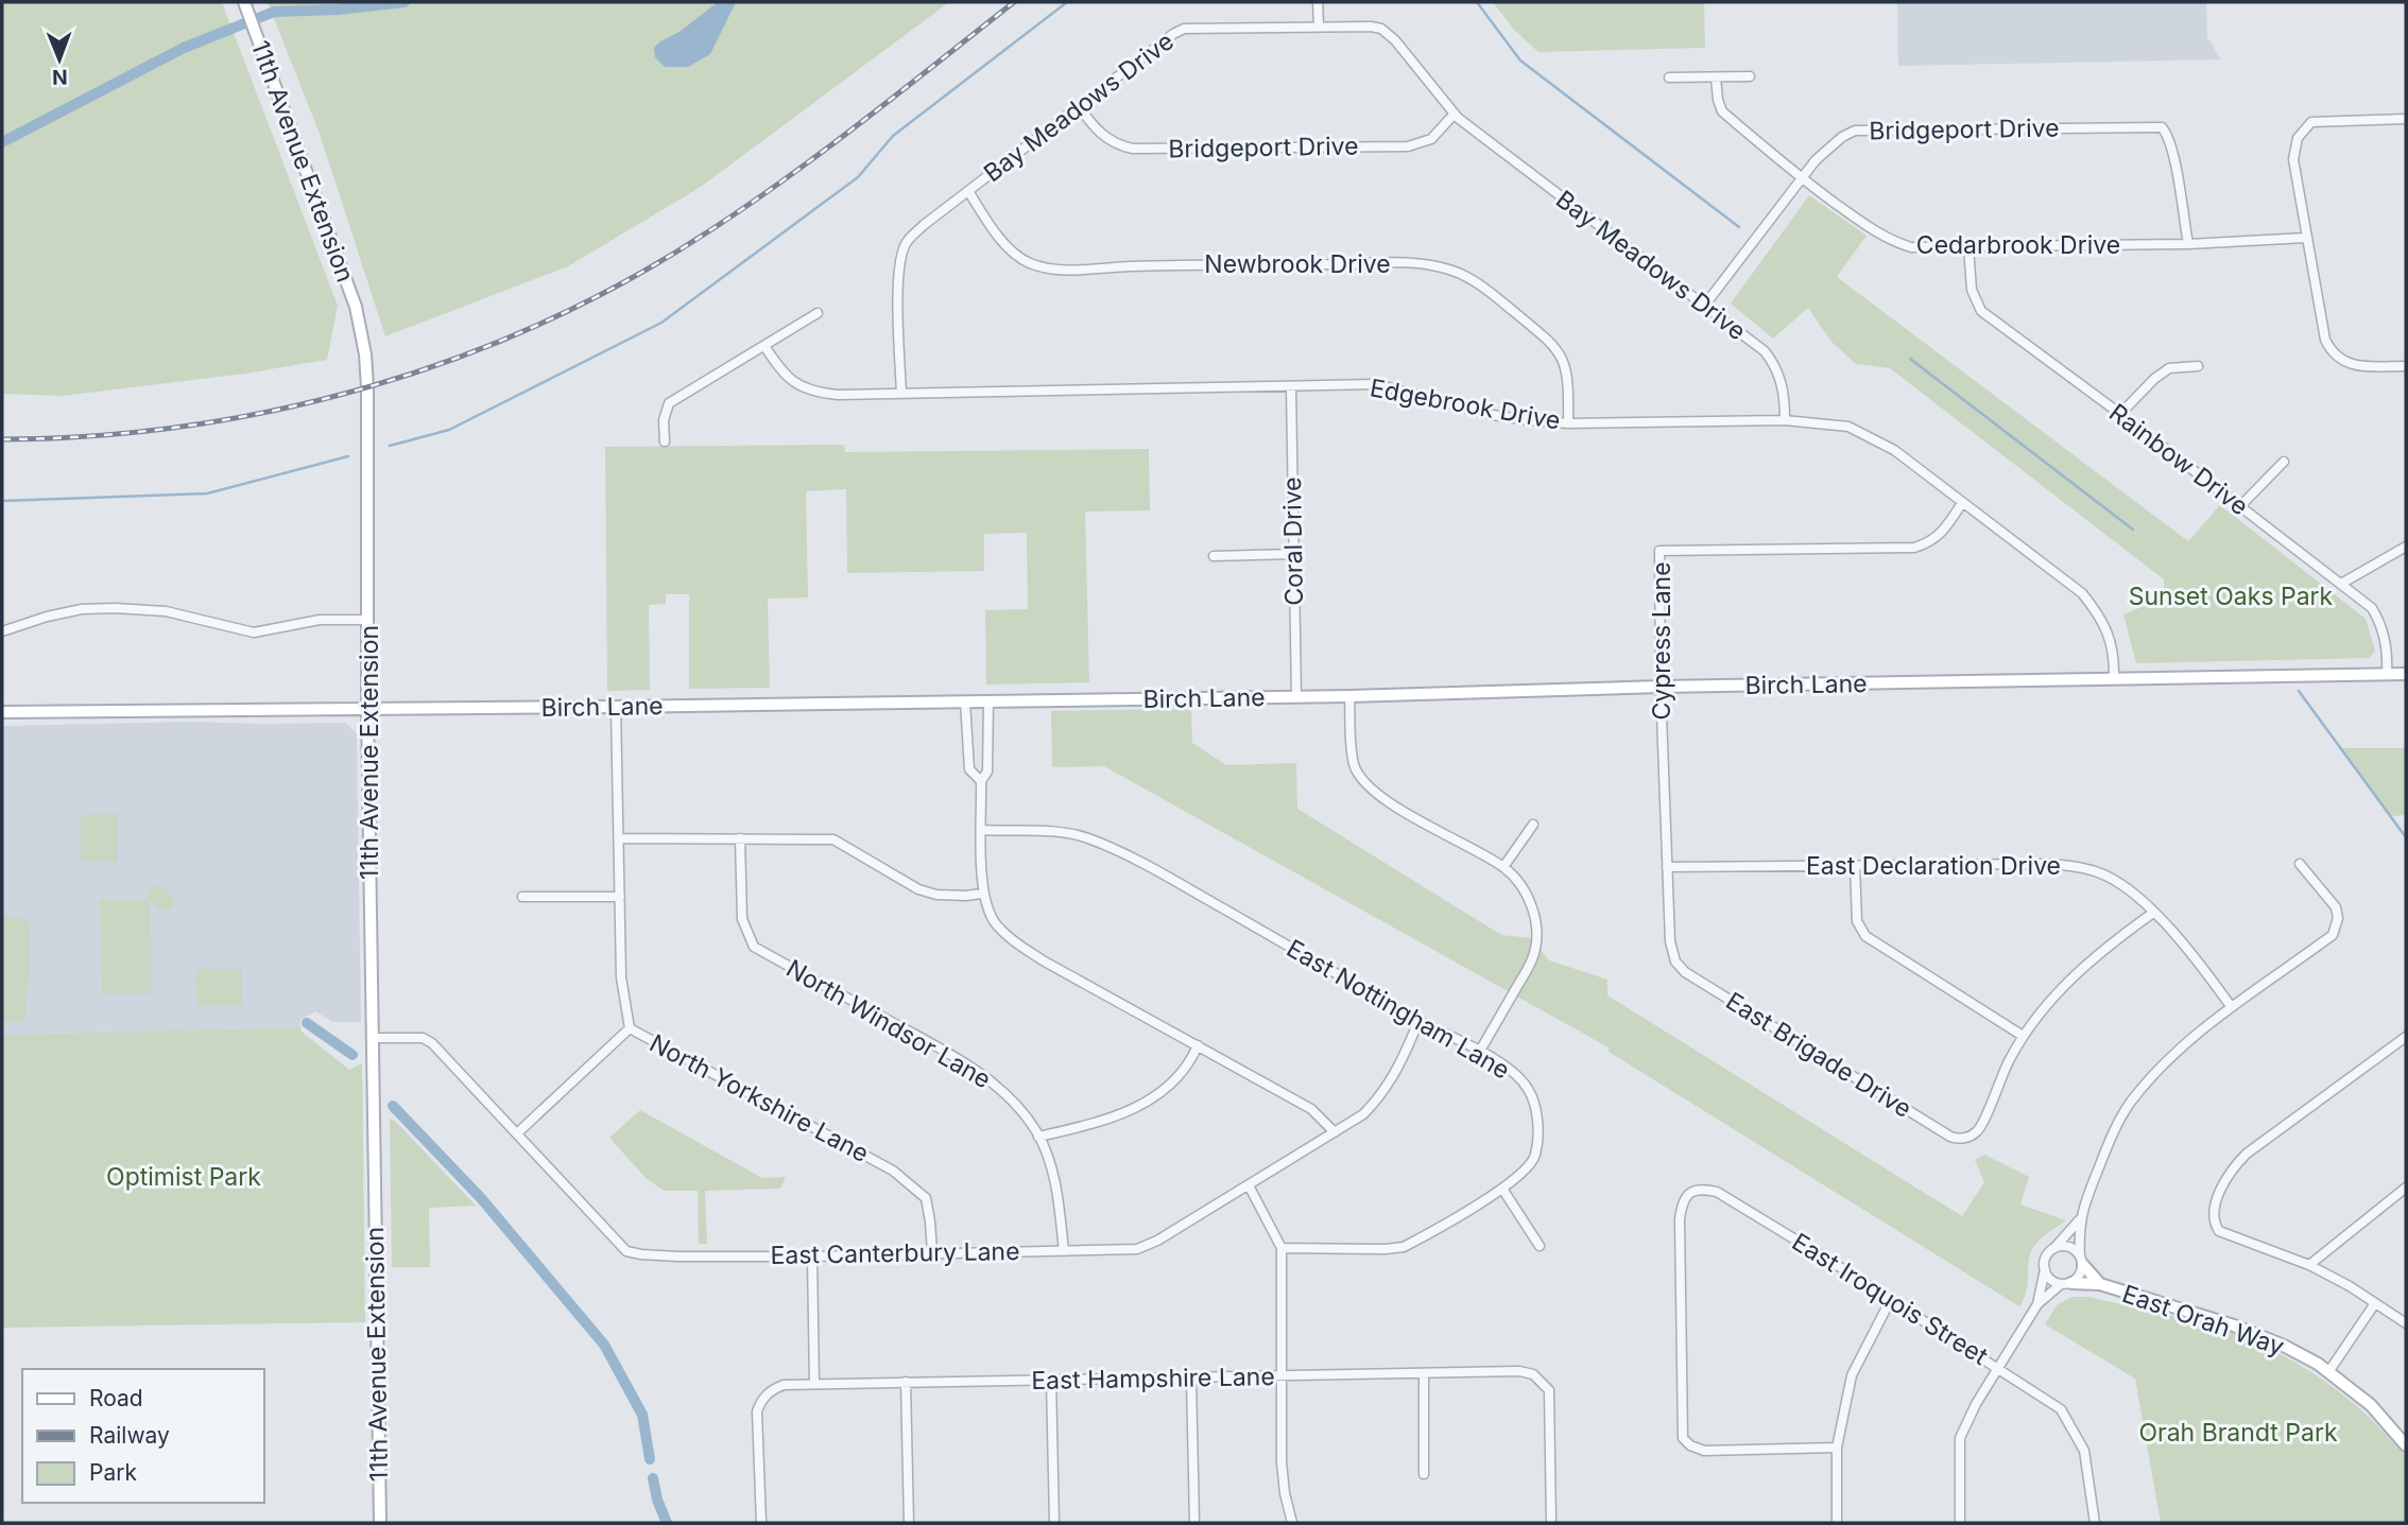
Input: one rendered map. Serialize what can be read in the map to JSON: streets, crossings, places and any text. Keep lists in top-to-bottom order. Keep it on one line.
{"streets":{"street":["Bay Meadows Drive","Bridgeport Drive","11th Avenue Extension","Cedarbrook Drive","Newbrook Drive","Edgebrook Drive","Rainbow Drive","Coral Drive","Cypress Lane","Birch Lane","East Declaration Drive","East Nottingham Lane","North Windsor Lane","East Brigade Drive","North Yorkshire Lane","East Canterbury Lane","East Iroquois Street","East Orah Way","East Hampshire Lane"]},"crossings":[["Bay Meadows Drive","Bridgeport Drive"],["Bay Meadows Drive","Newbrook Drive"],["Bay Meadows Drive","Edgebrook Drive"],["Bridgeport Drive","Cedarbrook Drive"],["11th Avenue Extension","Birch Lane"],["11th Avenue Extension","East Canterbury Lane"],["Cedarbrook Drive","Rainbow Drive"],["Newbrook Drive","Edgebrook Drive"],["Edgebrook Drive","Coral Drive"],["Edgebrook Drive","Cypress Lane"],["Edgebrook Drive","Birch Lane"],["Rainbow Drive","Birch Lane"],["Coral Drive","Birch Lane"],["Cypress Lane","Birch Lane"],["Cypress Lane","East Declaration Drive"],["Cypress Lane","East Brigade Drive"],["Birch Lane","North Yorkshire Lane"],["East Nottingham Lane","East Canterbury Lane"],["North Windsor Lane","East Canterbury Lane"],["North Yorkshire Lane","East Canterbury Lane"]],"parks":["Sunset Oaks Park","Optimist Park","Orah Brandt Park"],"legend":["Road","Railway","Park"],"north":"bottom"}
